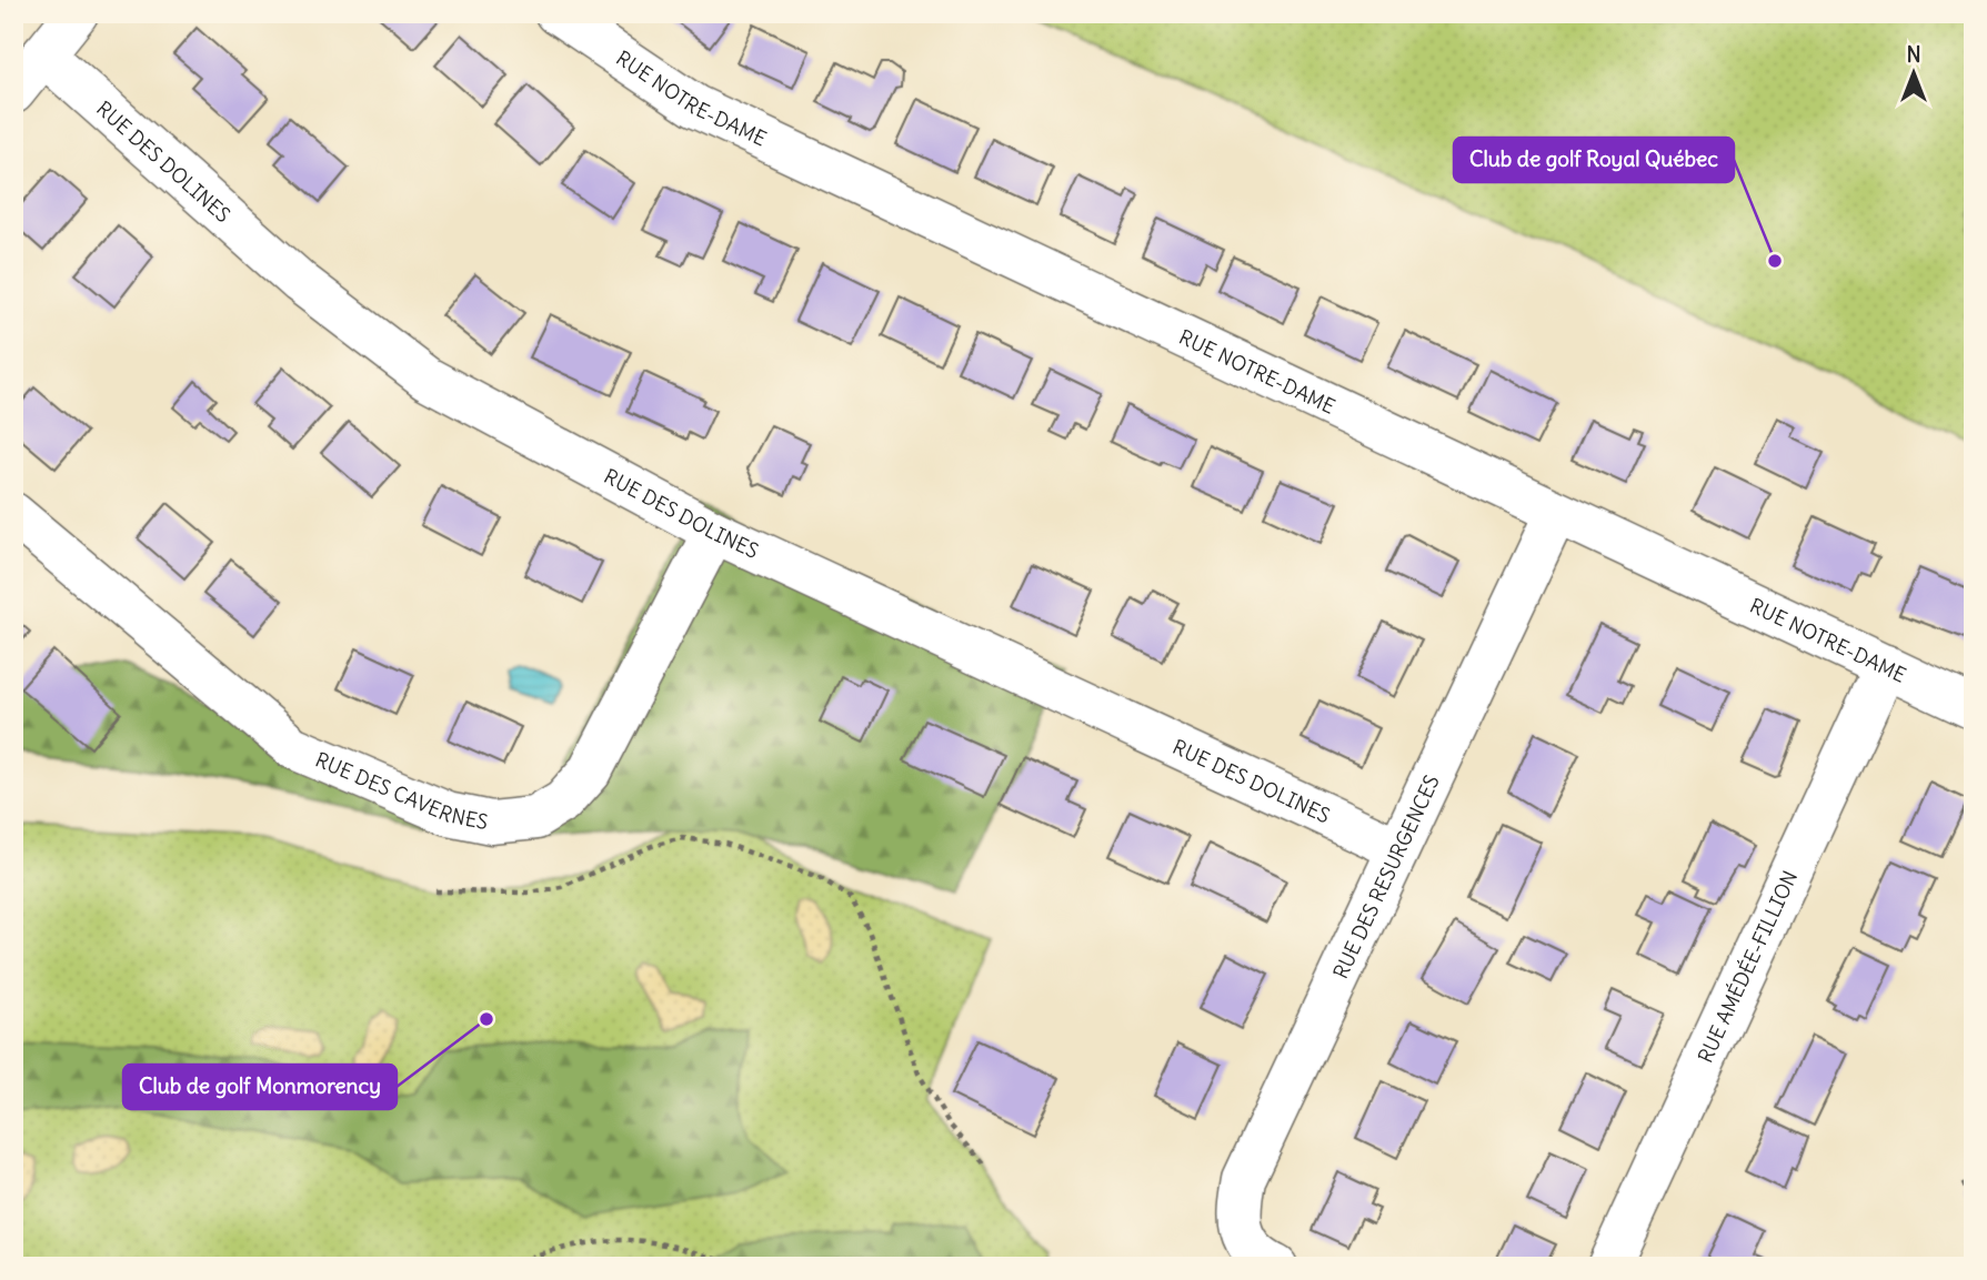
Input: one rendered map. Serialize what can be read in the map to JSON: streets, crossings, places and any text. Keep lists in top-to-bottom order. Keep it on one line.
{"streets":{"street":["RUE NOTRE-DAME","RUE DES DOLINES","RUE DES CAVERNES","RUE DES RESURGENCES","RUE AMÉDÉE-FILLION"]},"crossings":[["RUE NOTRE-DAME","RUE DES RESURGENCES"],["RUE NOTRE-DAME","RUE AMÉDÉE-FILLION"],["RUE DES DOLINES","RUE DES CAVERNES"],["RUE DES DOLINES","RUE DES RESURGENCES"]],"places":["Club de golf Royal Québec","Club de golf Monmorency"],"north":"top"}
